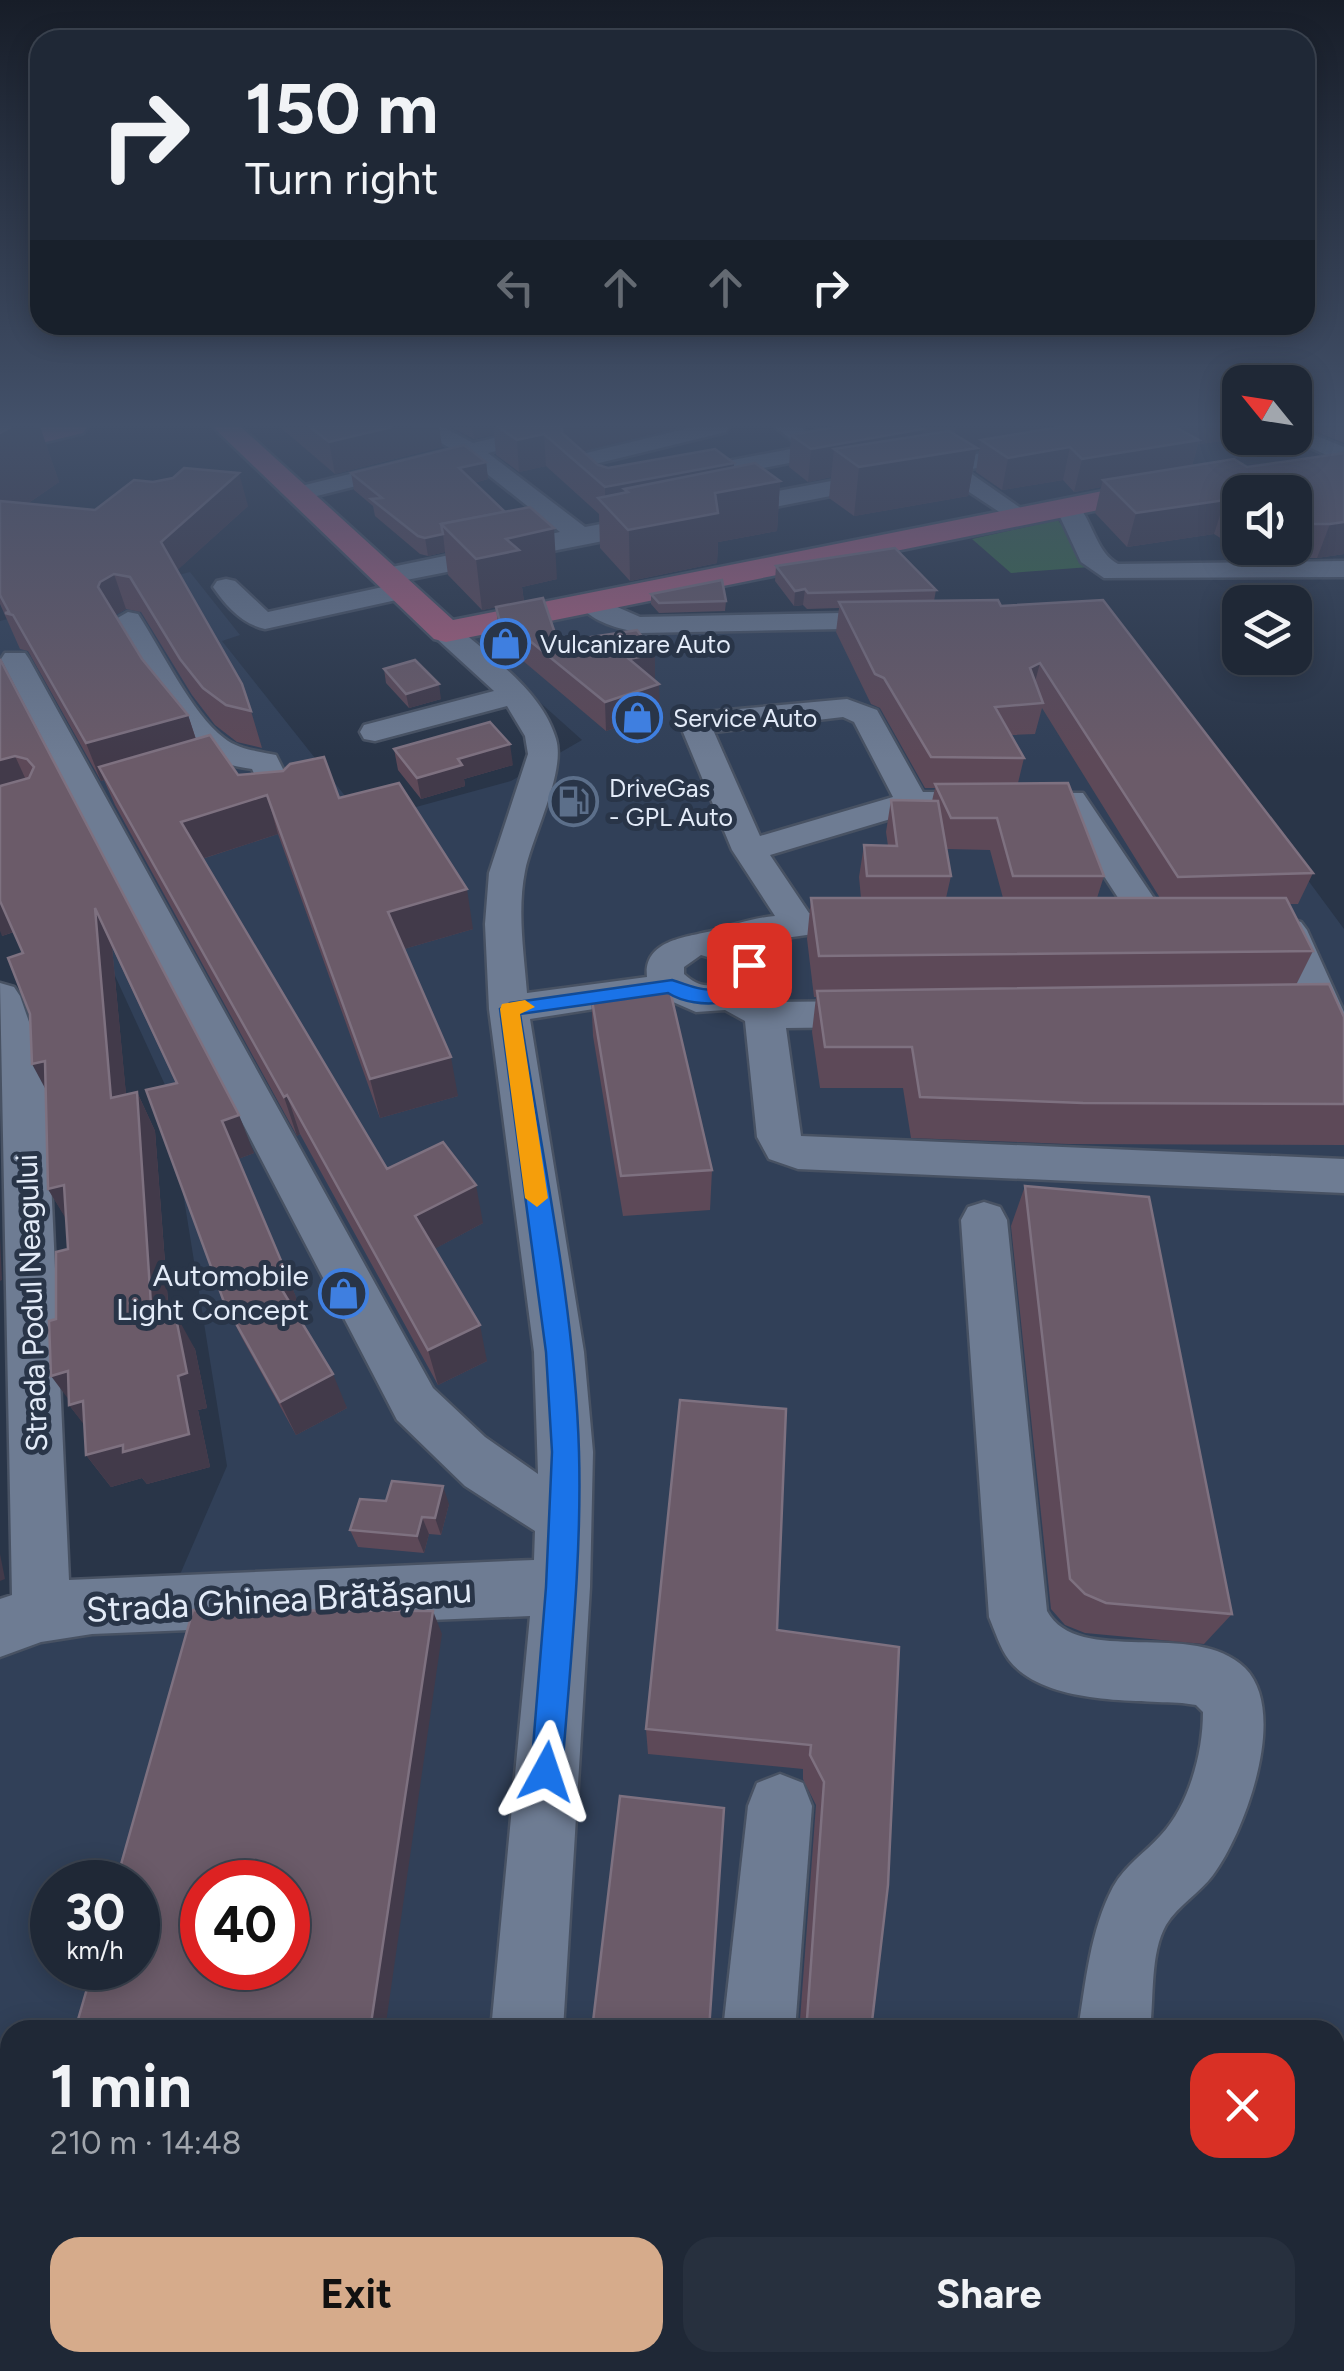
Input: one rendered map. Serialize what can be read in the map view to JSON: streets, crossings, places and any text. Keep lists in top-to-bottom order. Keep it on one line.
{"streets":{"street":["Strada Podul Neagului","Strada Ghinea Brătășanu"]},"crossings":[["Strada Podul Neagului","Strada Ghinea Brătășanu"]],"places":{"shop":["Vulcanizare Auto","Service Auto","Automobile Light Concept"],"fuel station":["DriveGas - GPL Auto"]},"north":"top left","page":{"turn":["150 m","Turn right"],"speed":"30 km/h","limit":"40","heading":["1 min","210 m · 14:48"],"buttons":["Exit","Share"]}}
